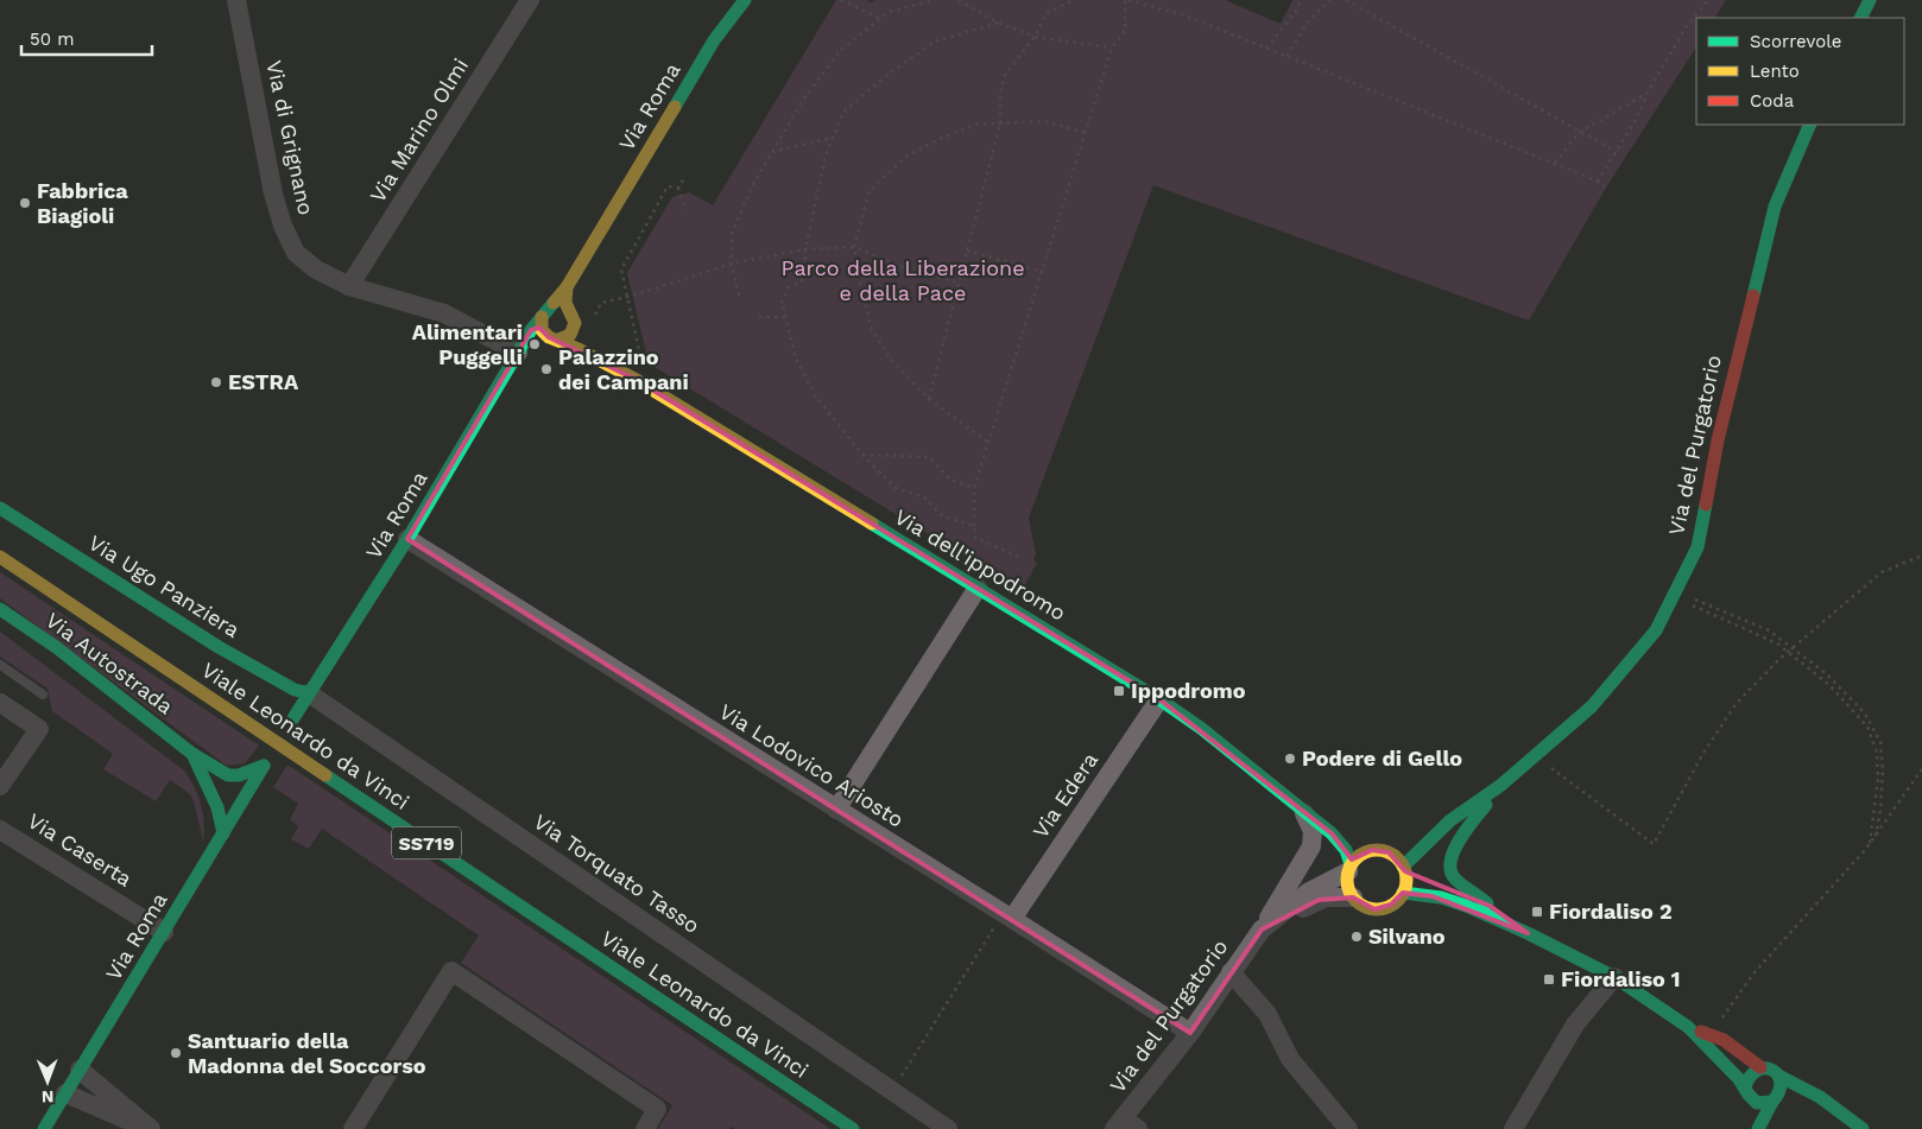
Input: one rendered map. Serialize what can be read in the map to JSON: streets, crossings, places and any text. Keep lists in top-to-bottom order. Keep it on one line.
{"streets":{"main road":["Via Roma","Via del Purgatorio","Via dell'ippodromo","Via Ugo Panziera","Via Autostrada","Viale Leonardo da Vinci","SS719"],"street":["Via Marino Olmi","Via di Grignano","Via Lodovico Ariosto","Via Edera","Via Caserta","Via Torquato Tasso"]},"crossings":[["Via Roma","Via di Grignano"],["Via Roma","Via dell'ippodromo"],["Via Roma","Via Ugo Panziera"],["Via Roma","Via Autostrada"],["Via Roma","Via Lodovico Ariosto"],["Via Roma","Via Caserta"],["Via Roma","Via Torquato Tasso"],["Via Marino Olmi","Via di Grignano"],["Via del Purgatorio","Via dell'ippodromo"],["Via del Purgatorio","Via Lodovico Ariosto"],["Via dell'ippodromo","Via Edera"],["Via Ugo Panziera","Via Torquato Tasso"],["Via Lodovico Ariosto","Via Edera"]],"parks":["Parco della Liberazione e della Pace"],"places":{"other":["Fabbrica Biagioli","Alimentari Puggelli","Palazzino dei Campani","ESTRA","Podere di Gello","Silvano","Santuario della Madonna del Soccorso"],"transit":["Ippodromo","Fiordaliso 2","Fiordaliso 1"]},"legend":["Scorrevole","Lento","Coda"],"scale_bar":"50 m","north":"bottom"}
